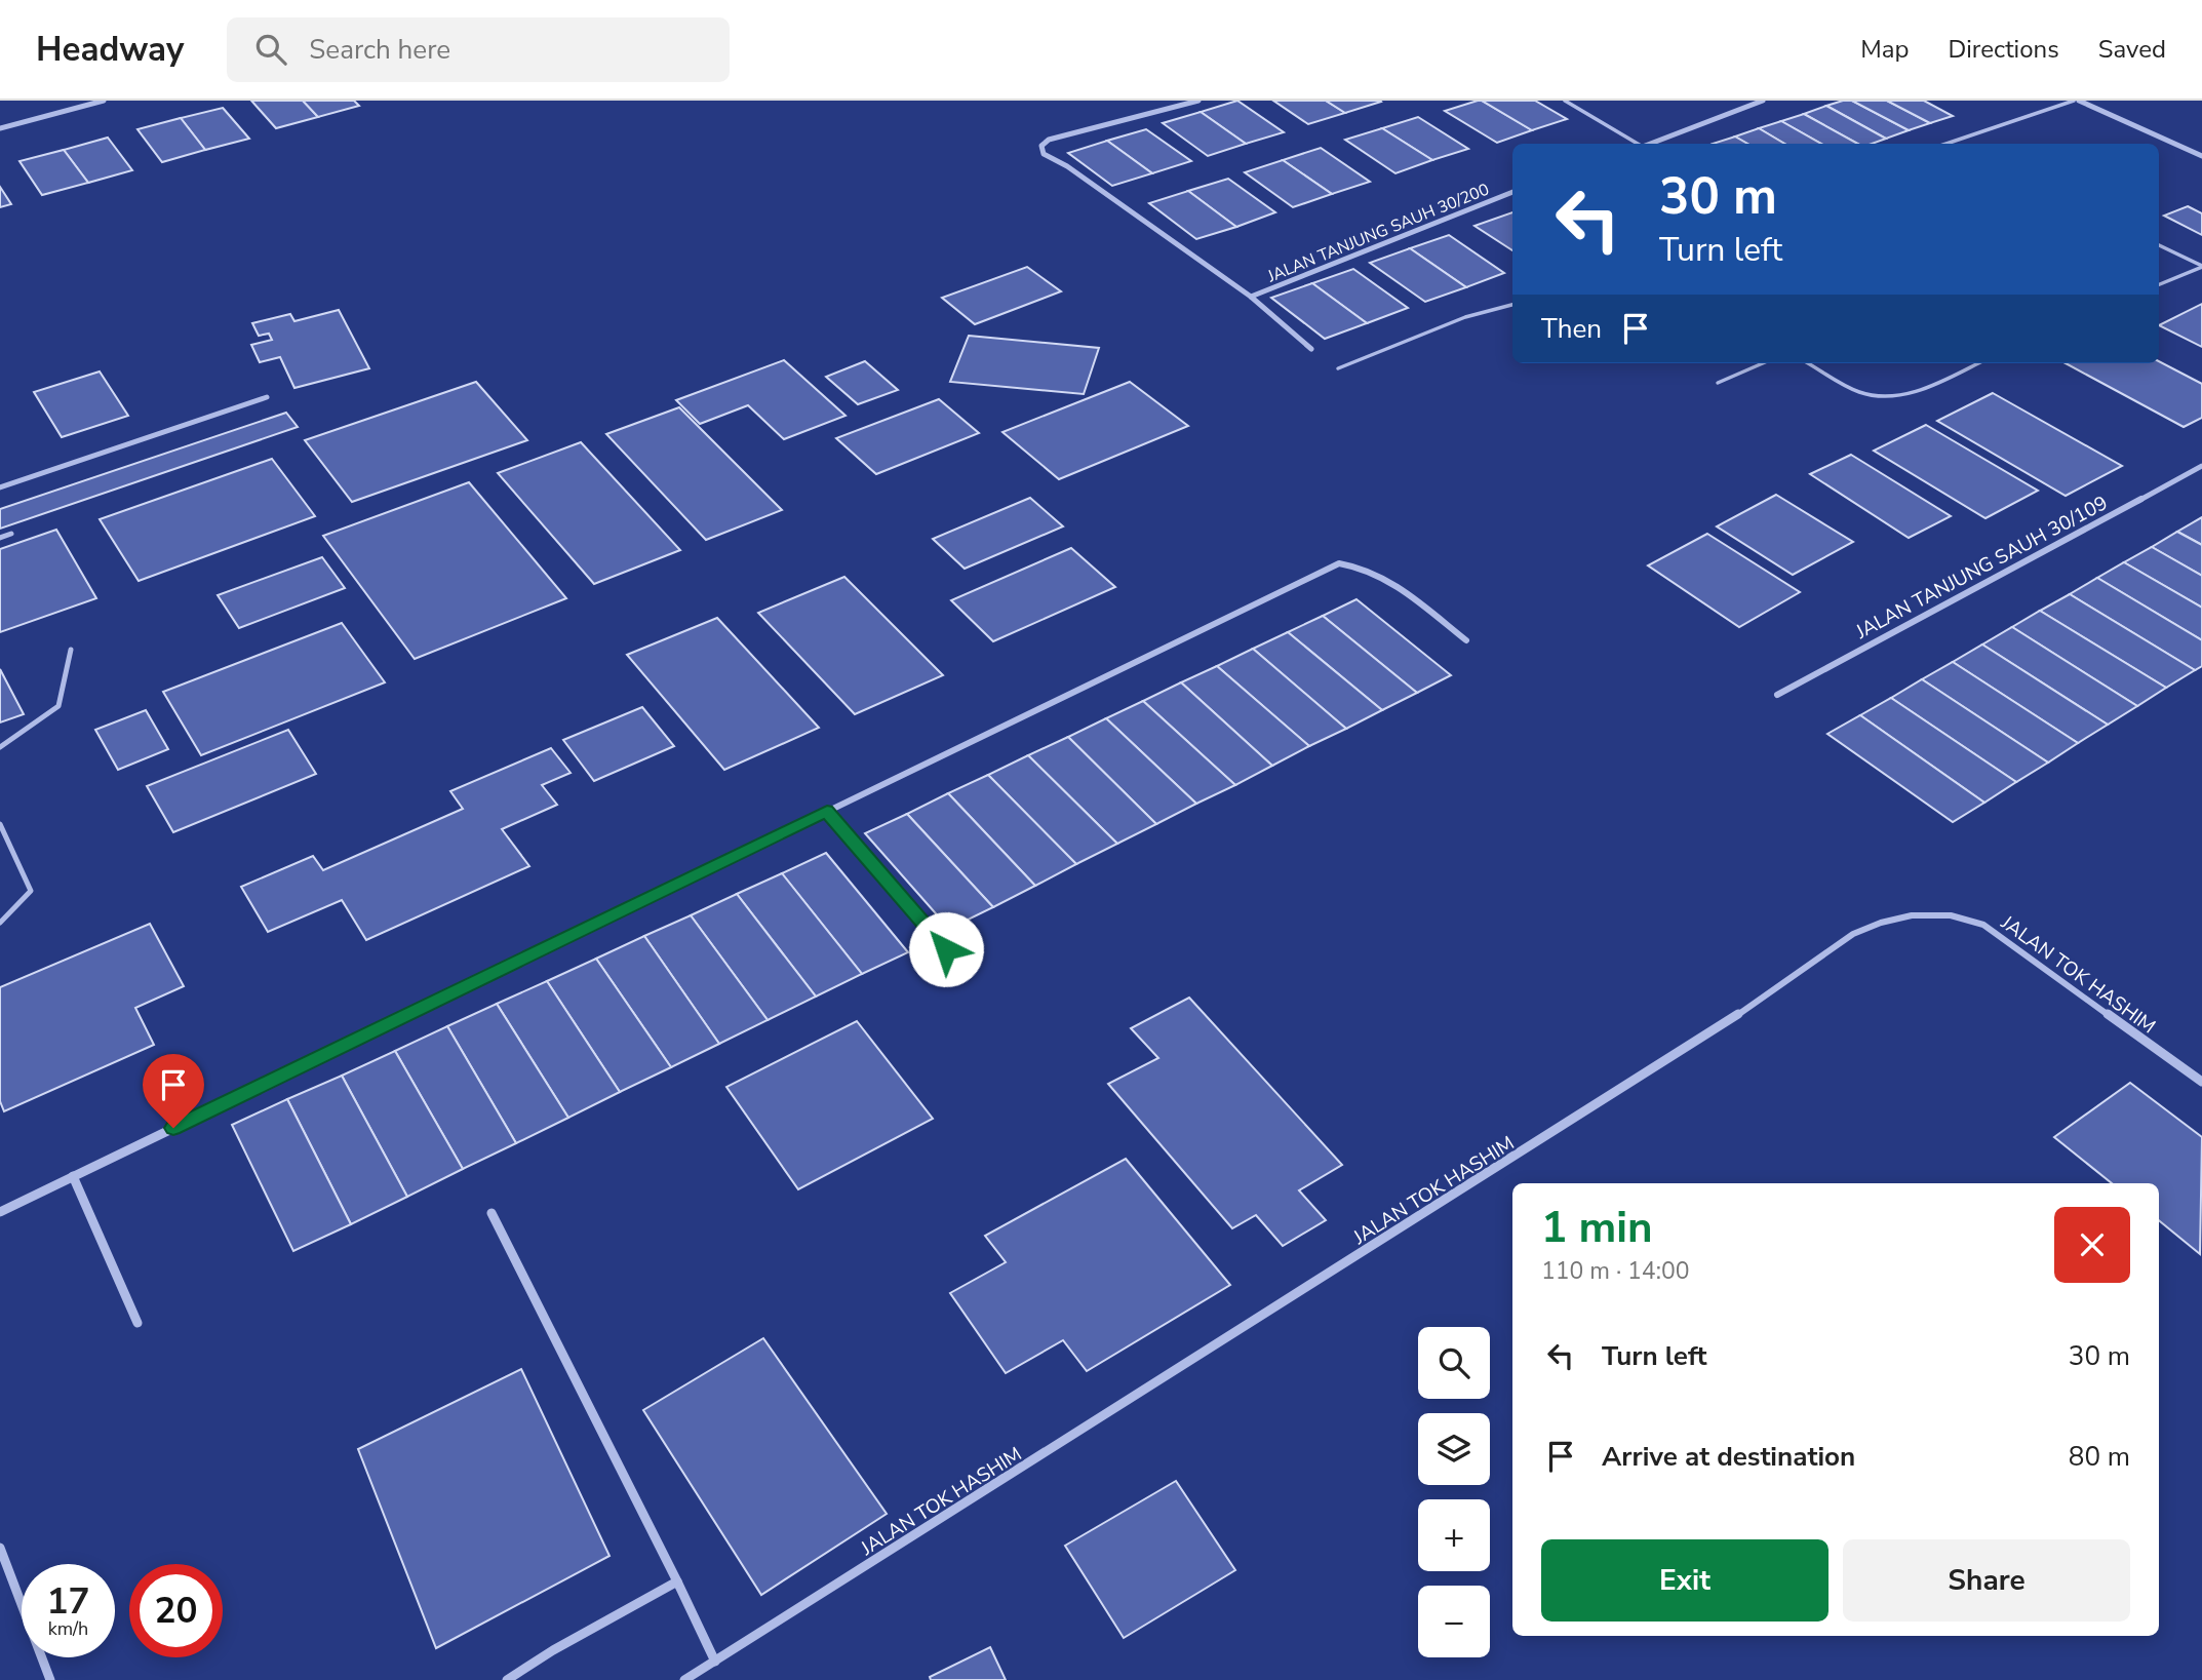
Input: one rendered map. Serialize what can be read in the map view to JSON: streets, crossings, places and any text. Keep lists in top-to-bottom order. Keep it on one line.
{"streets":{"street":["JALAN TANJUNG SAUH 30/200","JALAN TANJUNG SAUH 30/109","JALAN TOK HASHIM"]},"page":{"header":"Headway","search":"Search here","nav":["Map","Directions","Saved"],"turn":["30 m","Turn left"],"then":"Then","heading":["1 min","110 m · 14:00"],"list":[{"name":"Turn left","value":"30 m"},{"name":"Arrive at destination","value":"80 m"}],"map_buttons":["+","−"],"buttons":["Exit","Share"],"speed":"17 km/h","limit":"20"}}
